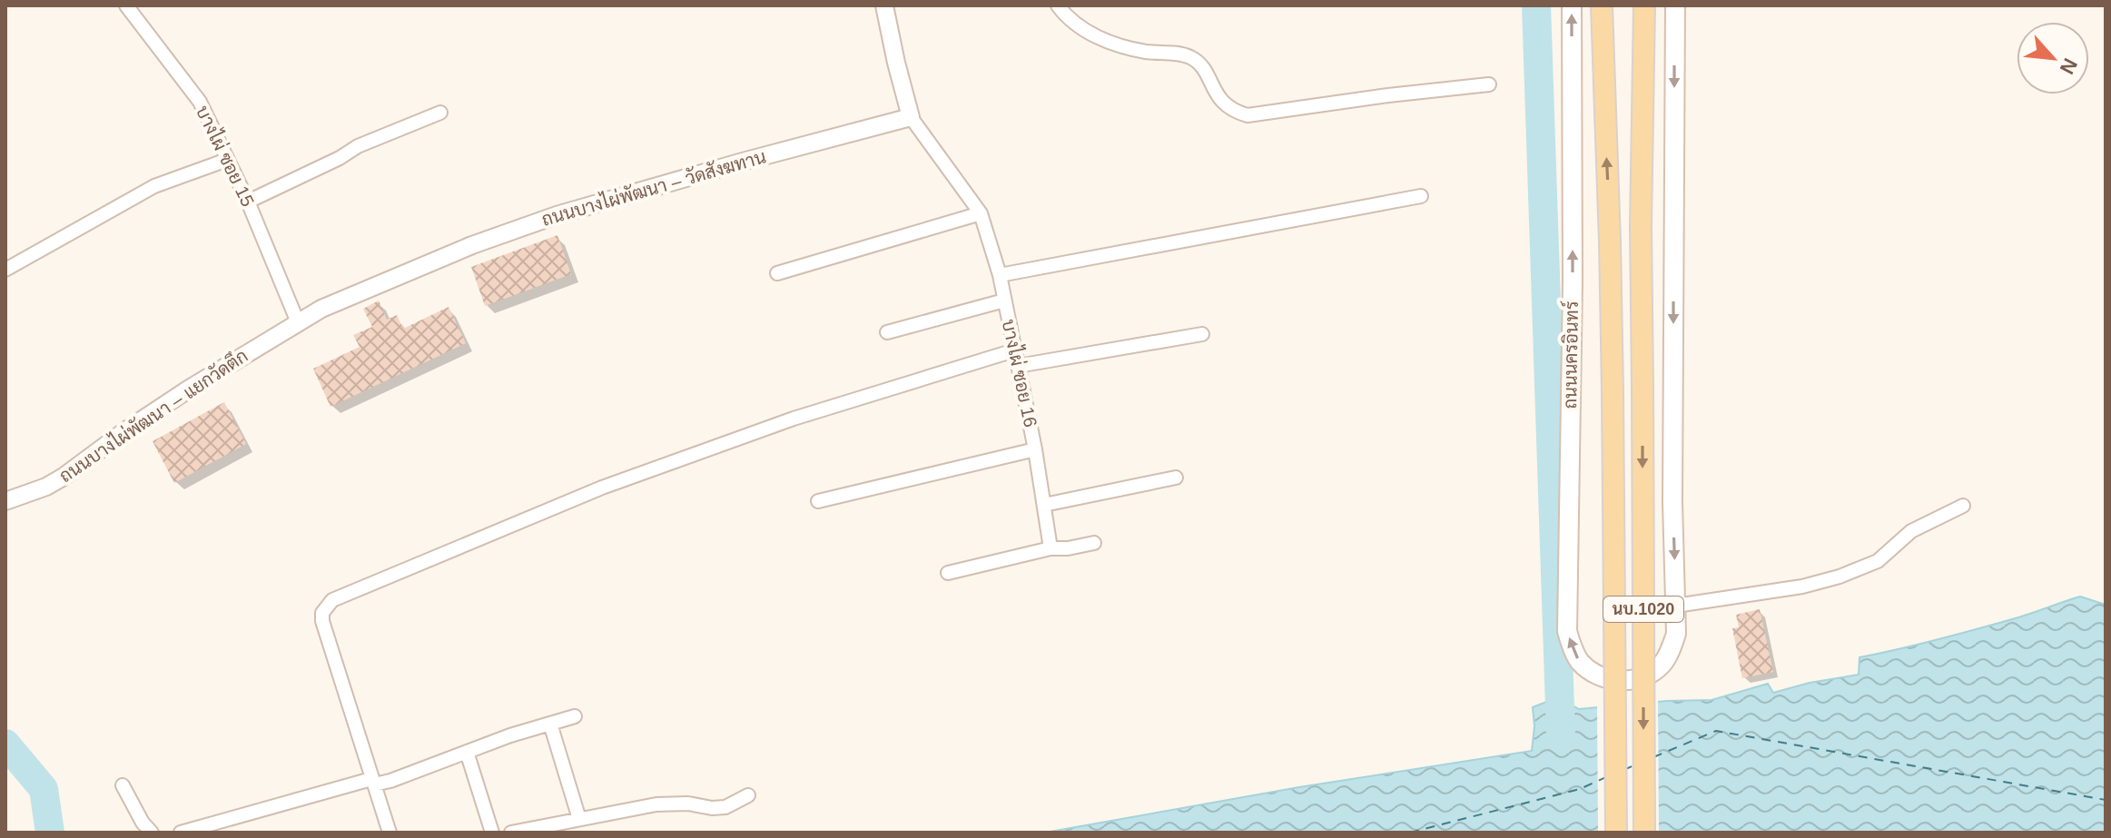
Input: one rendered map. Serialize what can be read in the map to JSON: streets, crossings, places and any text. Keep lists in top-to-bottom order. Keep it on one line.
{"streets":{"main road":["ถนนนครอินทร์","นบ.1020"],"street":["บางไผ่ ซอย 15","ถนนบางไผ่พัฒนา – วัดสังฆทาน","บางไผ่ ซอย 16","ถนนบางไผ่พัฒนา – แยกวัดตึก"]},"crossings":[["บางไผ่ ซอย 15","ถนนบางไผ่พัฒนา – วัดสังฆทาน"],["บางไผ่ ซอย 15","ถนนบางไผ่พัฒนา – แยกวัดตึก"],["ถนนบางไผ่พัฒนา – วัดสังฆทาน","บางไผ่ ซอย 16"],["ถนนบางไผ่พัฒนา – วัดสังฆทาน","ถนนบางไผ่พัฒนา – แยกวัดตึก"]],"north":"bottom right"}
